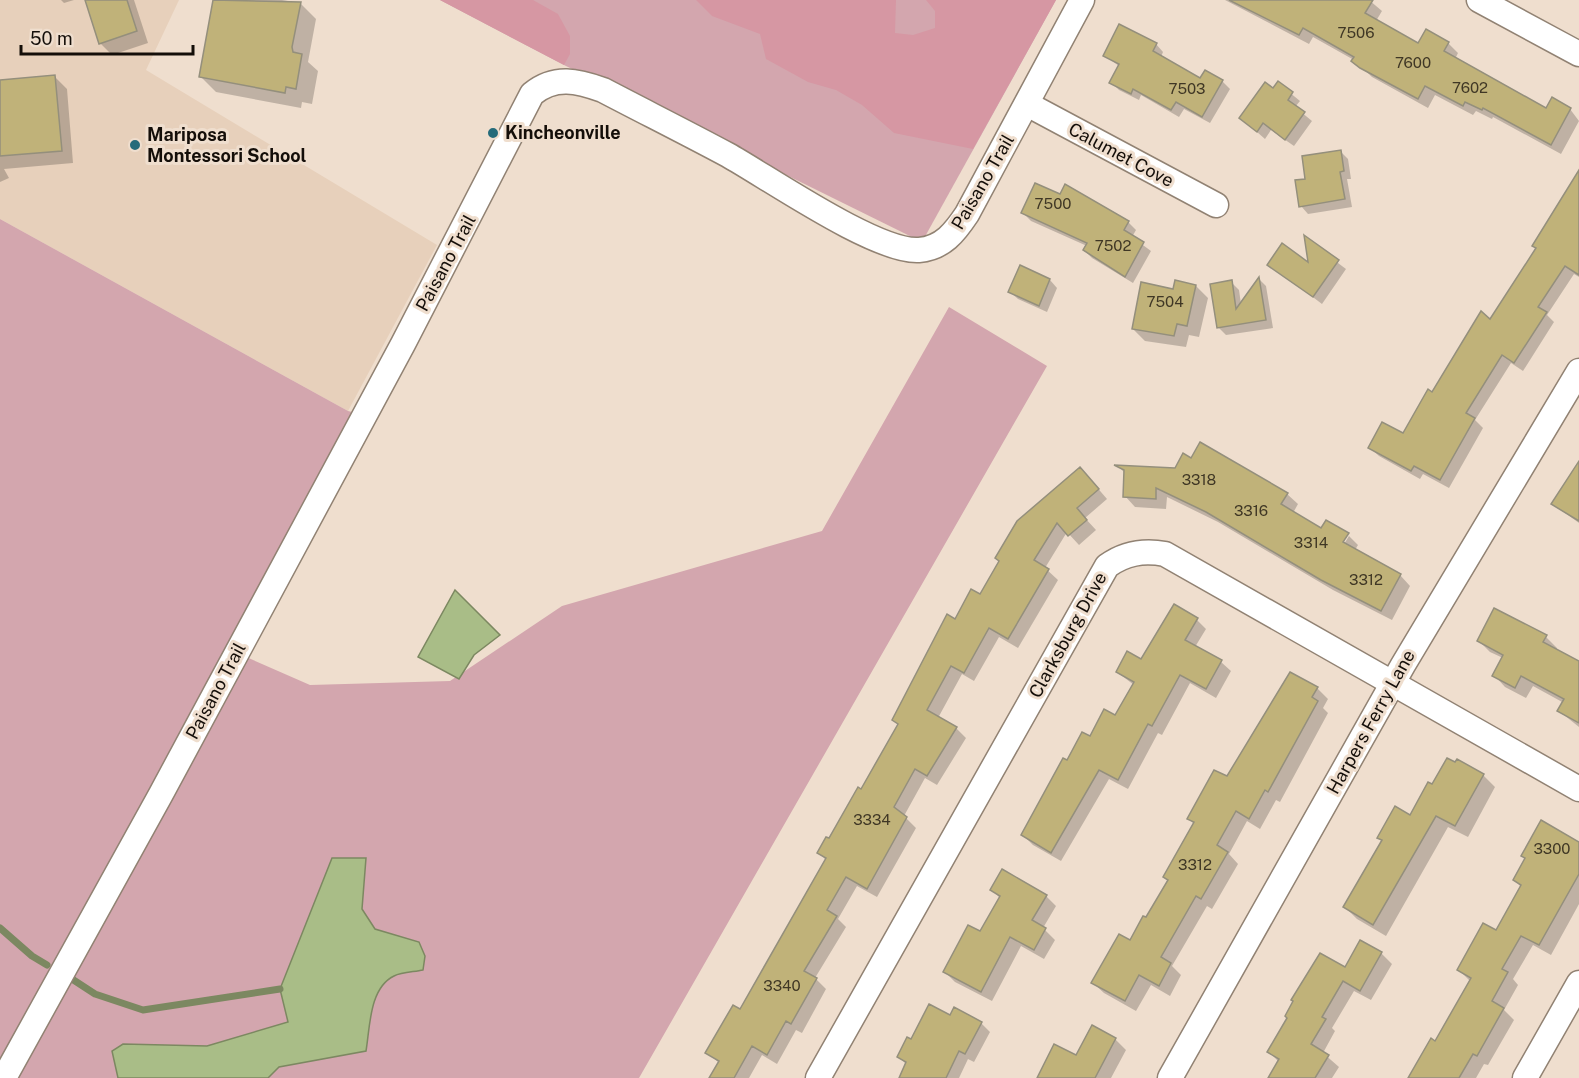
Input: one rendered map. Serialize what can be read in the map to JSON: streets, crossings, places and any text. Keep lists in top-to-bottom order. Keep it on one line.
{"streets":{"street":["Calumet Cove","Paisano Trail","Clarksburg Drive","Harpers Ferry Lane"]},"crossings":[["Calumet Cove","Paisano Trail"],["Clarksburg Drive","Harpers Ferry Lane"]],"places":["Kincheonville","Mariposa Montessori School"],"house_numbers":["7506","7600","7602","7503","7500","7502","7504","3318","3316","3314","3312","3334","3300","3312","3340"],"scale_bar":"50 m"}
